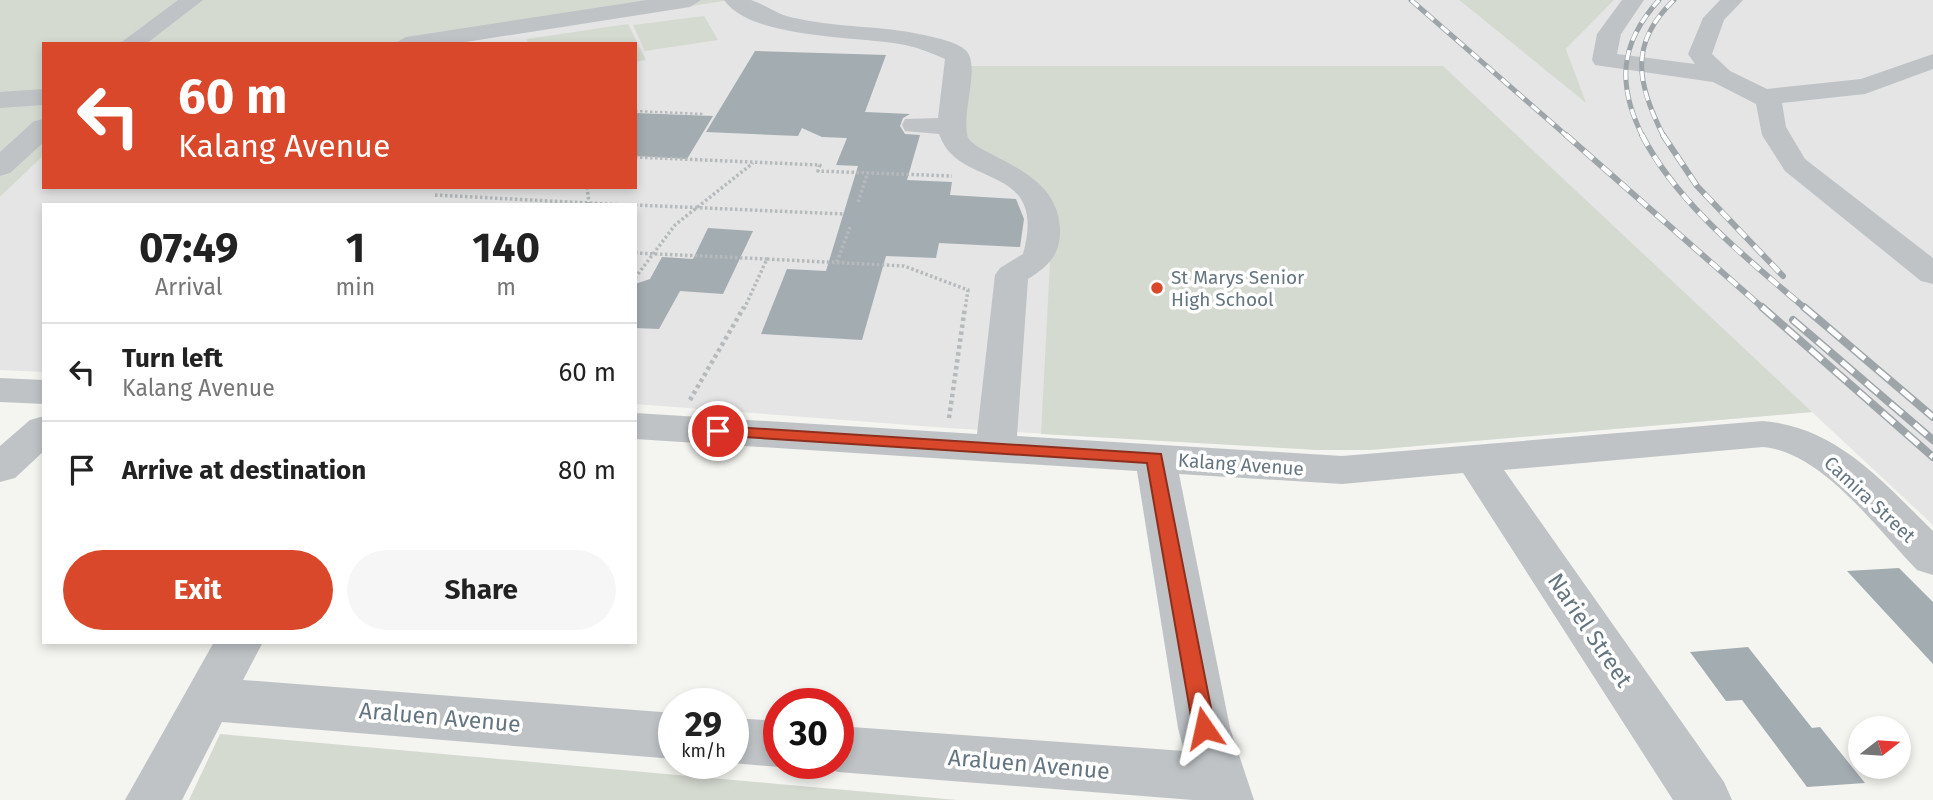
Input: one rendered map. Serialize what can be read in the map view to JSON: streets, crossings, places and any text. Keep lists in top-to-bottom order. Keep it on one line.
{"streets":{"street":["Kalang Avenue","Camira Street","Nariel Street","Araluen Avenue"]},"crossings":[["Kalang Avenue","Camira Street"],["Kalang Avenue","Nariel Street"]],"places":["St Marys Senior High School"],"north":"right","page":{"turn":["60 m","Kalang Avenue"],"eta":["07:49","Arrival","1","min","140","m"],"list":[{"name":"Turn left","note":"Kalang Avenue","value":"60 m"},{"name":"Arrive at destination","value":"80 m"}],"buttons":["Exit","Share"],"speed":"29 km/h","limit":"30"}}
